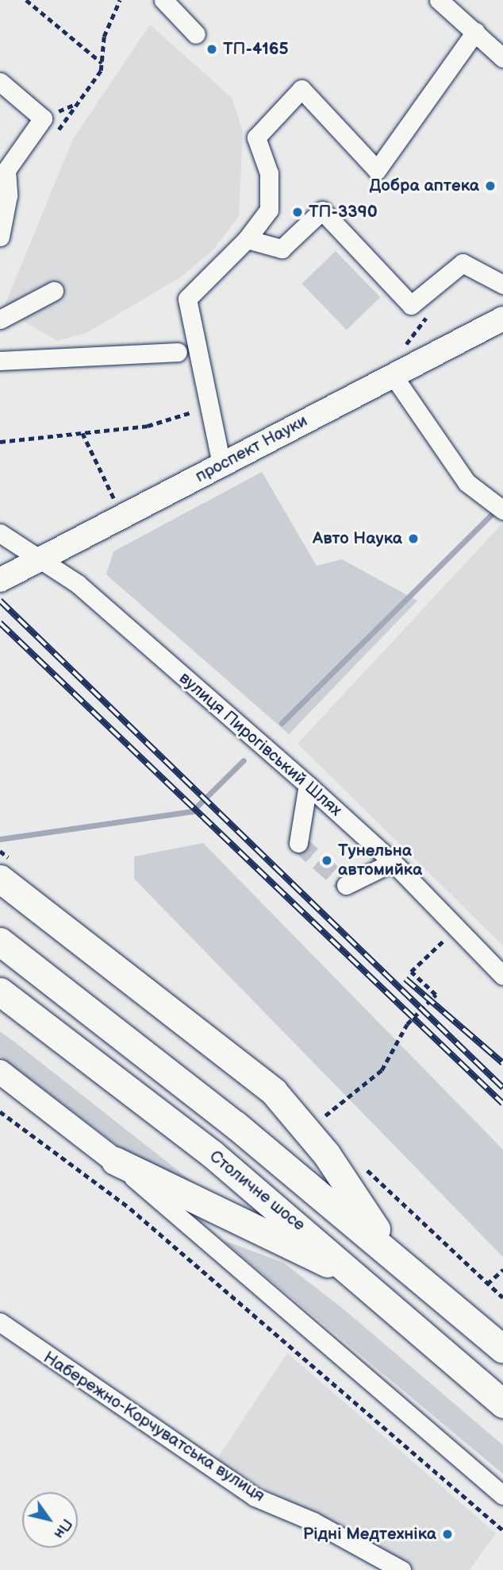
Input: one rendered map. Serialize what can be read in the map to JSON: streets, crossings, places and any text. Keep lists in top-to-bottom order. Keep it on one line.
{"streets":{"highway":["Столичне шосе"],"main road":["проспект Науки"],"street":["вулиця Пирогівський Шлях","Набережно-Корчуватська вулиця"]},"crossings":[["проспект Науки","вулиця Пирогівський Шлях"]],"places":["ТП-4165","Добра аптека","ТП-3390","Авто Наука","Тунельна автомийка","Рідні Медтехніка"],"north":"bottom right"}
